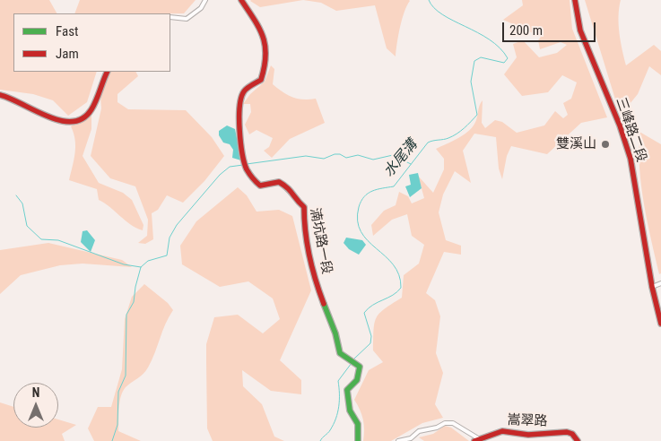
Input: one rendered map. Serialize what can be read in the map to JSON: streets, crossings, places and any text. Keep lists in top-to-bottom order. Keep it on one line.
{"streets":{"street":["三峰路二段","湳坑路一段","嵩翠路"]},"water":["水尾溝"],"places":["雙溪山"],"legend":["Fast","Jam"],"scale_bar":"200 m","north":"top"}
